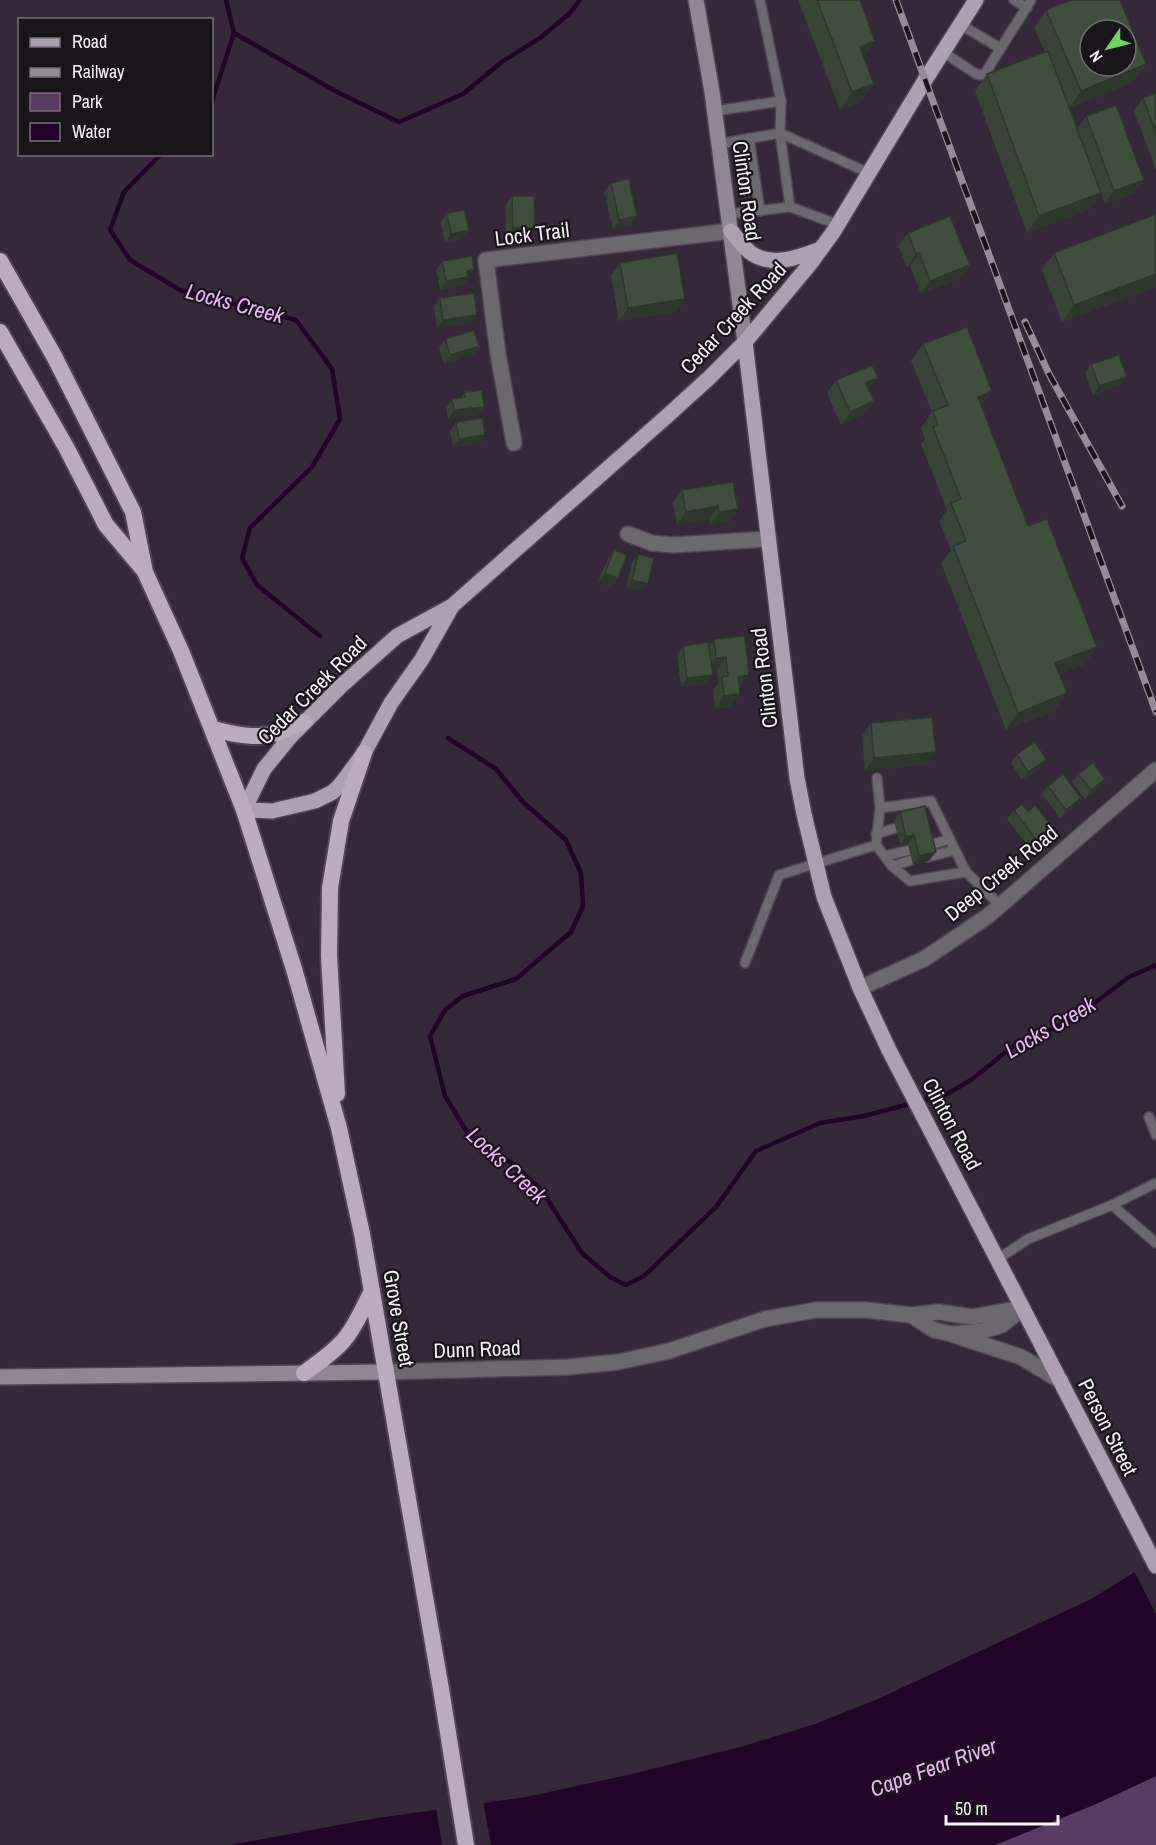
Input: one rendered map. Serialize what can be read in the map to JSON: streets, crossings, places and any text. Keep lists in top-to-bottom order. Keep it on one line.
{"streets":{"highway":["Grove Street"],"main road":["Clinton Road","Cedar Creek Road","Dunn Road","Person Street"],"street":["Lock Trail","Deep Creek Road"]},"crossings":[["Clinton Road","Lock Trail"],["Clinton Road","Cedar Creek Road"],["Clinton Road","Deep Creek Road"],["Clinton Road","Dunn Road"],["Clinton Road","Person Street"],["Cedar Creek Road","Grove Street"],["Grove Street","Dunn Road"],["Dunn Road","Person Street"]],"water":["Locks Creek","Cape Fear River"],"legend":["Road","Railway","Park","Water"],"scale_bar":"50 m","north":"bottom left"}
